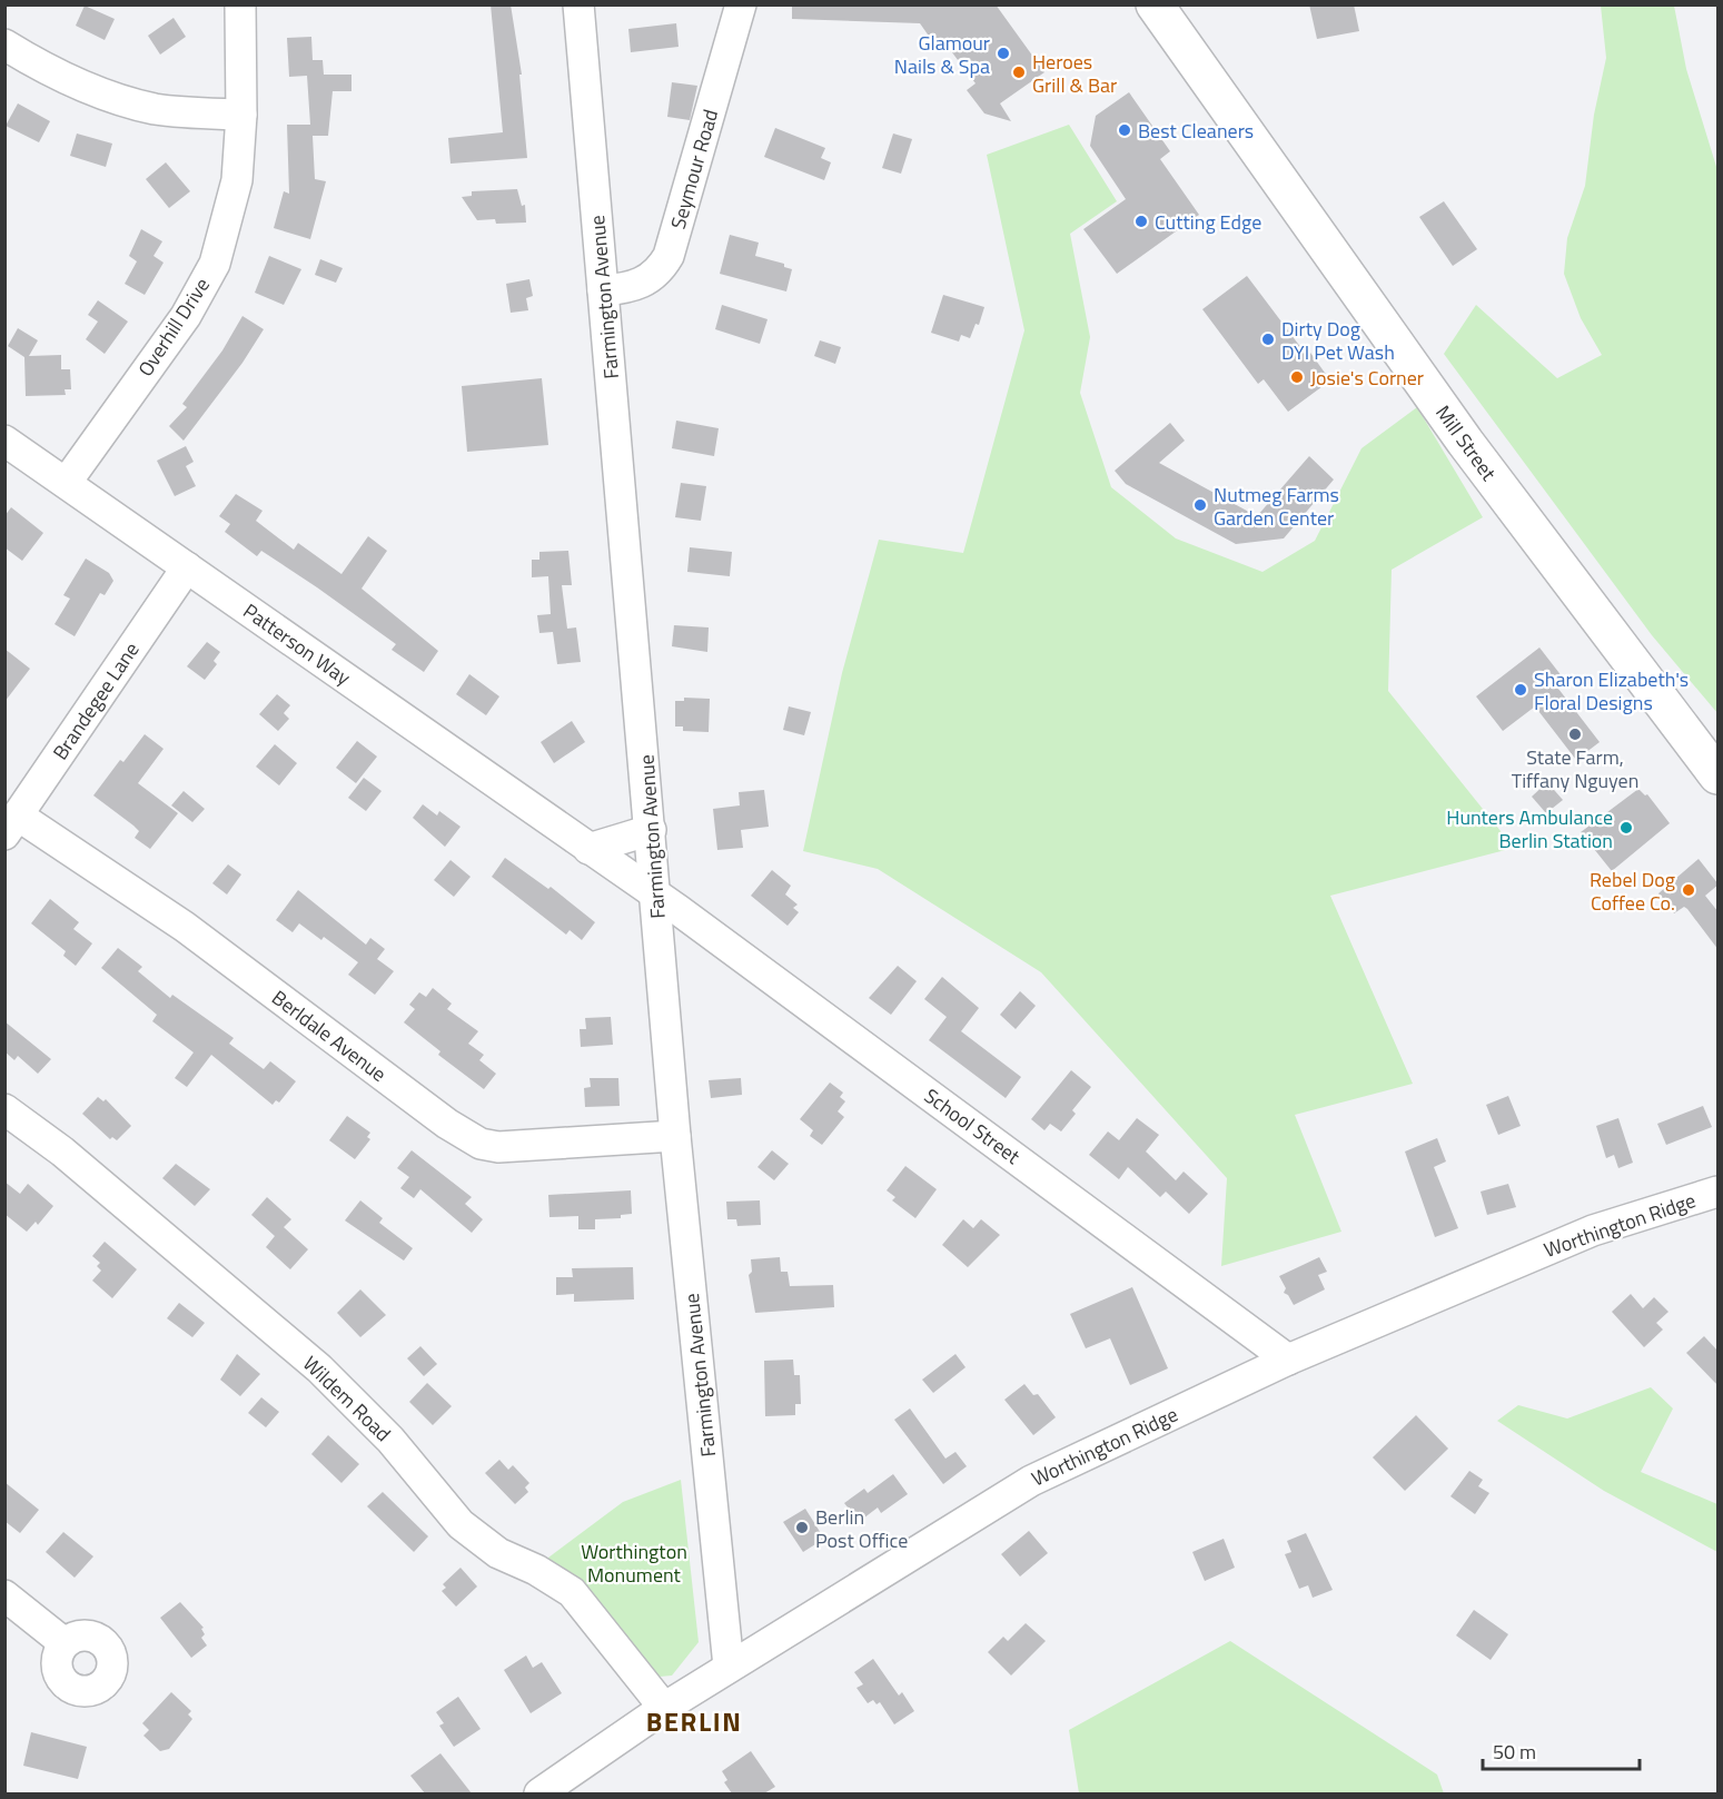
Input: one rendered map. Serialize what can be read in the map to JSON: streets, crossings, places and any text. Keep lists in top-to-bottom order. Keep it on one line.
{"streets":{"main road":["Mill Street"],"street":["Seymour Road","Farmington Avenue","Overhill Drive","Patterson Way","Brandegee Lane","Berldale Avenue","School Street","Worthington Ridge","Wildem Road"]},"crossings":[["Seymour Road","Farmington Avenue"],["Farmington Avenue","Patterson Way"],["Farmington Avenue","Berldale Avenue"],["Farmington Avenue","School Street"],["Farmington Avenue","Worthington Ridge"],["Overhill Drive","Patterson Way"],["Patterson Way","Brandegee Lane"],["Patterson Way","School Street"],["Brandegee Lane","Berldale Avenue"],["School Street","Worthington Ridge"],["Worthington Ridge","Wildem Road"]],"districts":["BERLIN"],"parks":["Worthington Monument"],"places":["Glamour Nails & Spa","Heroes Grill & Bar","Best Cleaners","Cutting Edge","Dirty Dog DYI Pet Wash","Josie's Corner","Nutmeg Farms Garden Center","Sharon Elizabeth's Floral Designs","State Farm, Tiffany Nguyen","Hunters Ambulance Berlin Station","Rebel Dog Coffee Co.","Berlin Post Office"],"scale_bar":"50 m"}
